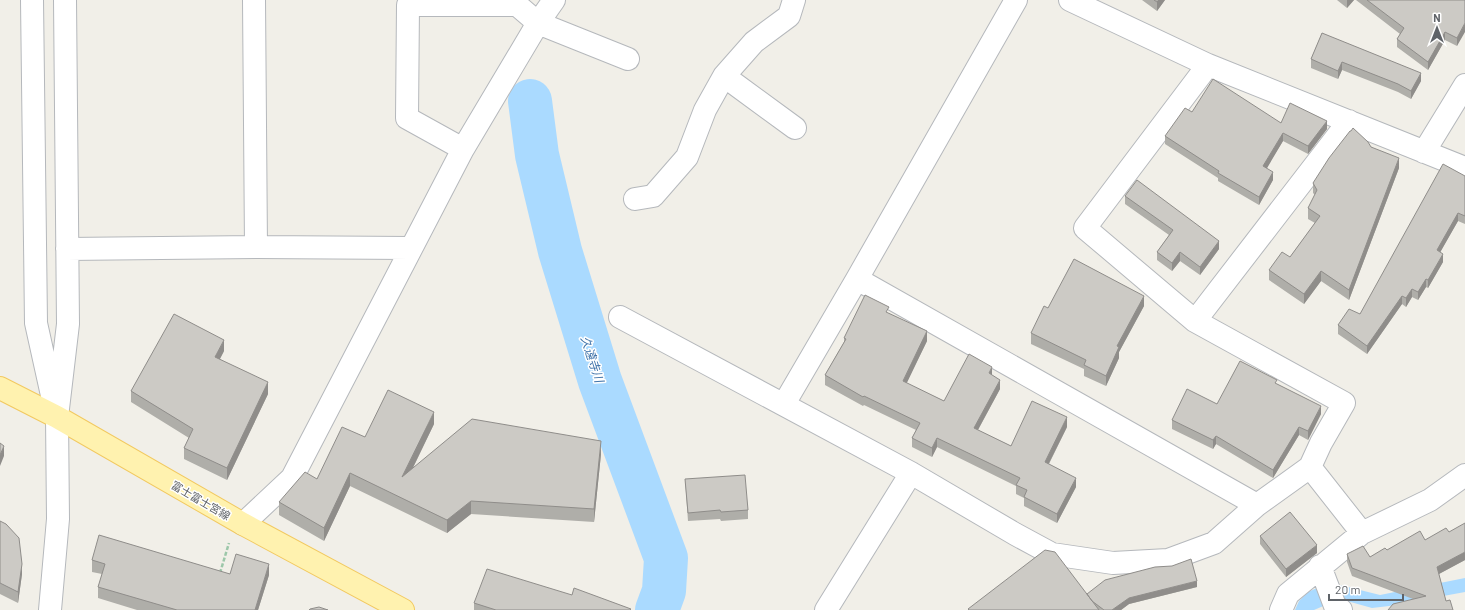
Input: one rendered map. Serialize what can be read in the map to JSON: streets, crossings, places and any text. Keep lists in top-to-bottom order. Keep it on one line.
{"streets":{"main road":["富士富士宮線"]},"water":["久遠寺川"],"scale_bar":"20 m","north":"top"}
